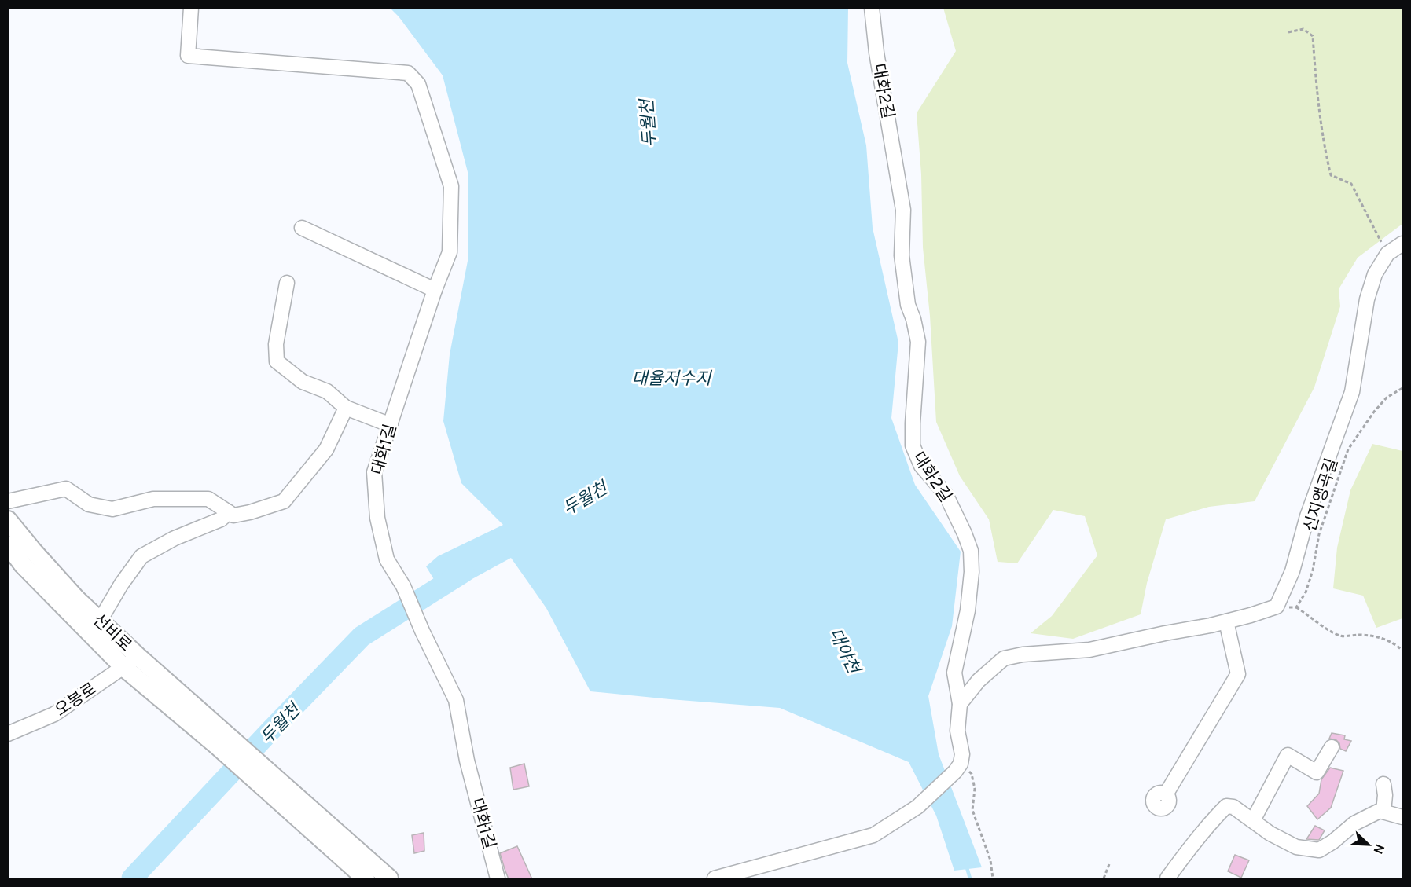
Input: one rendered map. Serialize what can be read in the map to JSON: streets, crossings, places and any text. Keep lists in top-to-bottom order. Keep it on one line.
{"streets":{"main road":["선비로"],"street":["대화2길","대화1길","오봉로"],"path":["신지앵곡길"]},"crossings":[["선비로","오봉로"]],"water":["두월천","대율저수지","대야천"],"north":"bottom right"}
